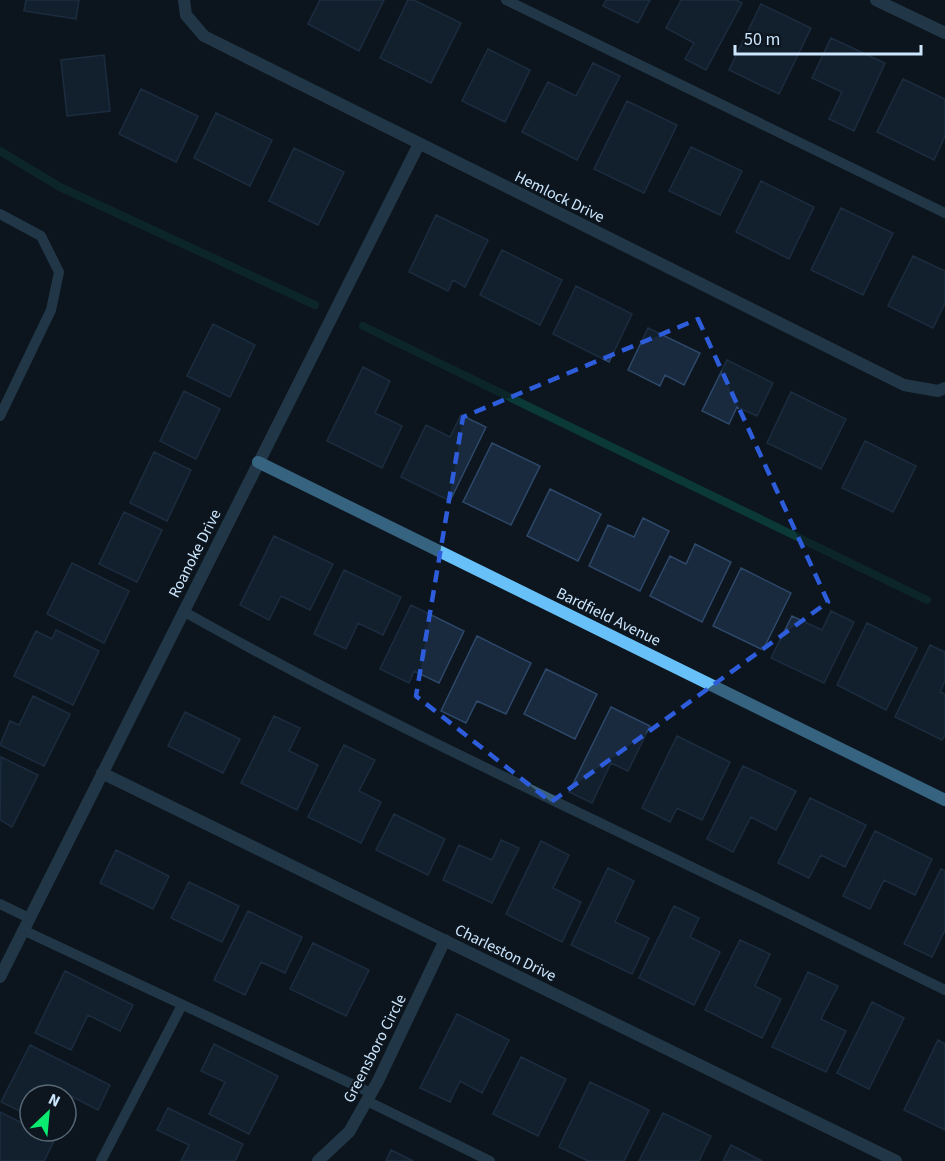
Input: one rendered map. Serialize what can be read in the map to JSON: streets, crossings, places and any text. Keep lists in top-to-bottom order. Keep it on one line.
{"streets":{"street":["Hemlock Drive","Roanoke Drive","Bardfield Avenue","Charleston Drive","Greensboro Circle"]},"crossings":[["Hemlock Drive","Roanoke Drive"],["Roanoke Drive","Bardfield Avenue"],["Roanoke Drive","Charleston Drive"],["Charleston Drive","Greensboro Circle"]],"scale_bar":"50 m","north":"top right"}
